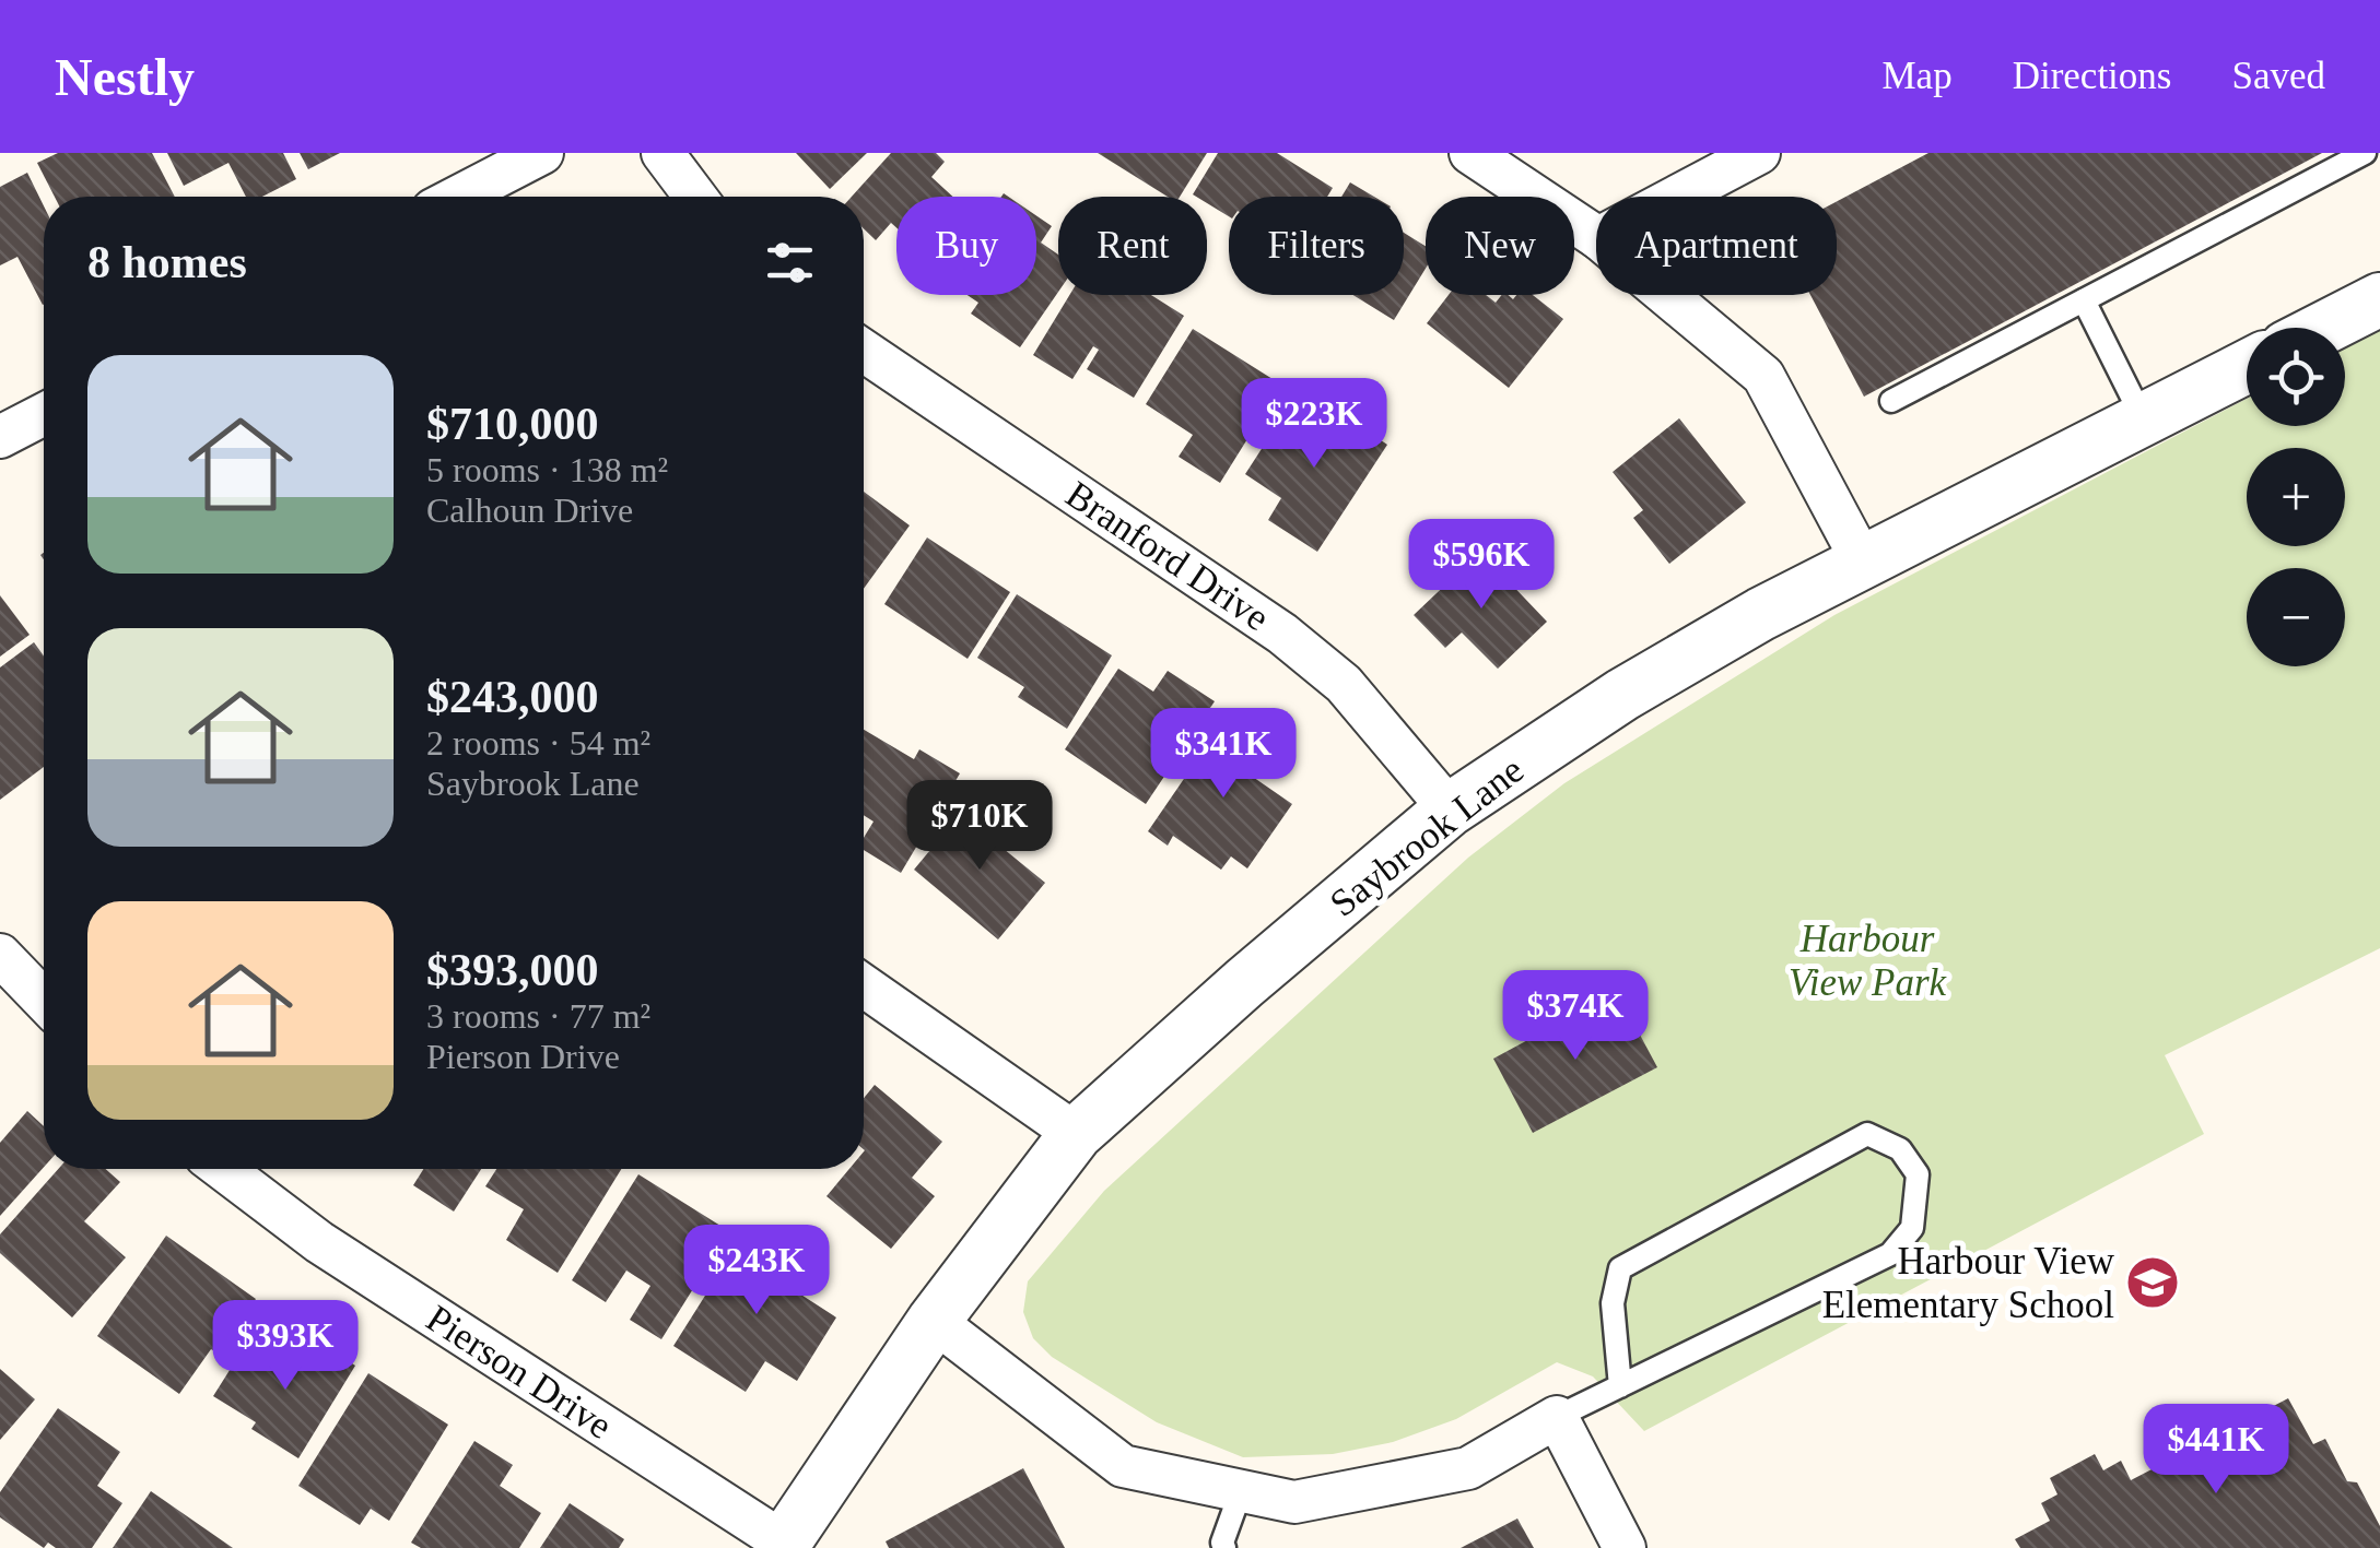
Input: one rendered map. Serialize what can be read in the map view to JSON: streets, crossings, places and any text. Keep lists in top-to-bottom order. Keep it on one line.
{"streets":{"street":["Branford Drive","Saybrook Lane","Pierson Drive"]},"crossings":[["Branford Drive","Saybrook Lane"],["Saybrook Lane","Pierson Drive"]],"parks":["Harbour View Park"],"places":{"school or university":["Harbour View Elementary School"]},"page":{"header":"Nestly","nav":["Map","Directions","Saved"],"chip":["Buy","Rent","Filters","New","Apartment"],"heading":"8 homes","map_buttons":["+","−"],"list":[{"name":"$710,000","note":"5 rooms · 138 m² · Calhoun Drive"},{"name":"$243,000","note":"2 rooms · 54 m² · Saybrook Lane"},{"name":"$393,000","note":"3 rooms · 77 m² · Pierson Drive"}],"price":["$223K","$596K","$341K","$710K","$374K","$243K","$393K","$441K"]}}
